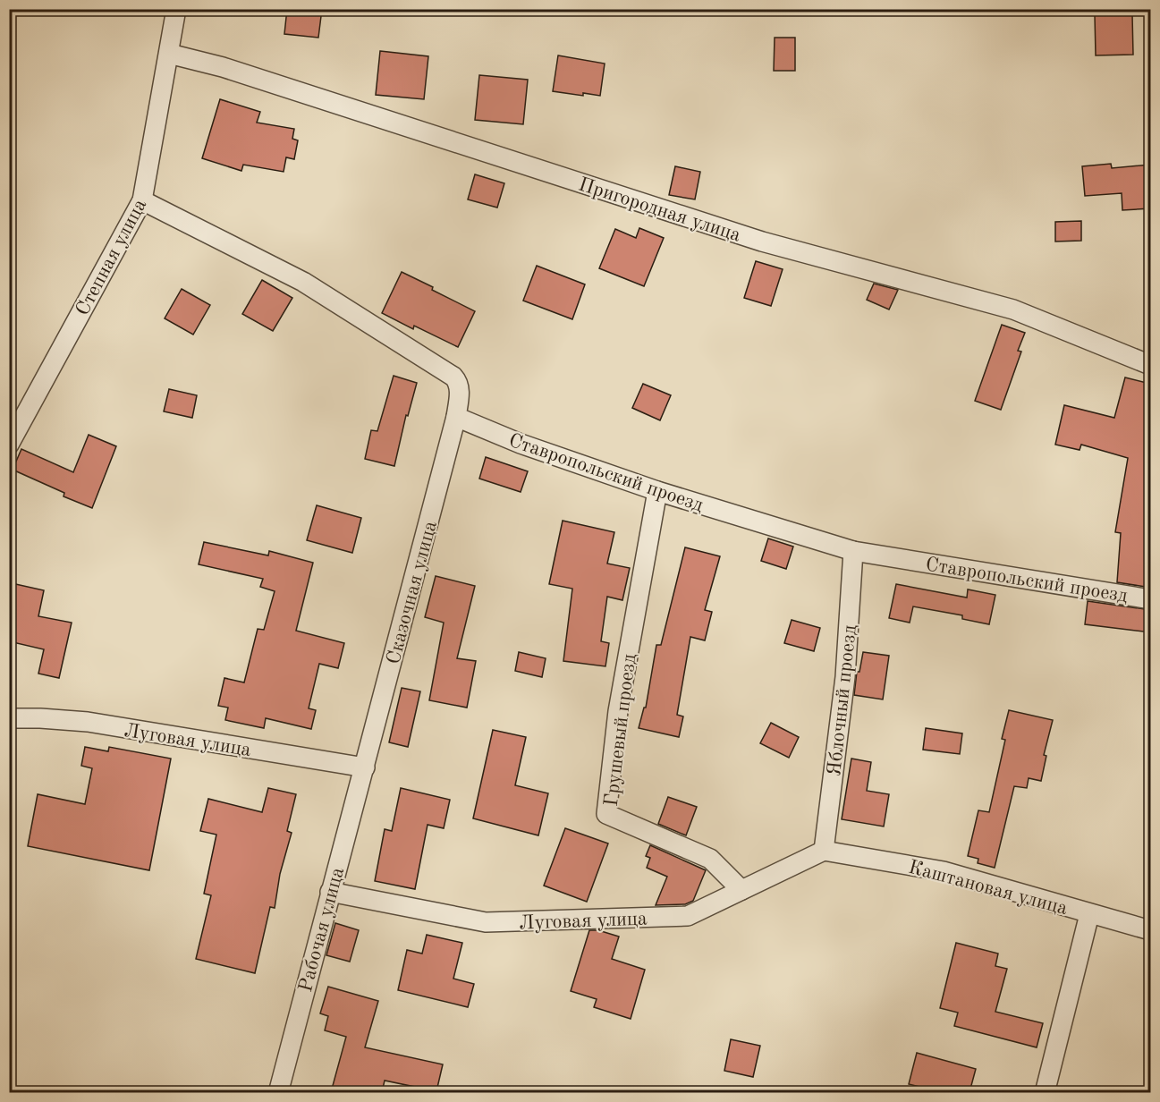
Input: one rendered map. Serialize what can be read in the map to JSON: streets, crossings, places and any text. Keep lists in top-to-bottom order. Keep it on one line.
{"streets":{"street":["Пригородная улица","Степная улица","Ставропольский проезд","Сказочная улица","Яблочный проезд","Грушевый проезд","Луговая улица","Каштановая улица","Рабочая улица"]},"crossings":[["Пригородная улица","Степная улица"],["Ставропольский проезд","Сказочная улица"],["Ставропольский проезд","Яблочный проезд"],["Ставропольский проезд","Грушевый проезд"],["Сказочная улица","Луговая улица"],["Сказочная улица","Рабочая улица"],["Яблочный проезд","Луговая улица"],["Яблочный проезд","Каштановая улица"],["Грушевый проезд","Луговая улица"],["Луговая улица","Каштановая улица"],["Луговая улица","Рабочая улица"]]}
